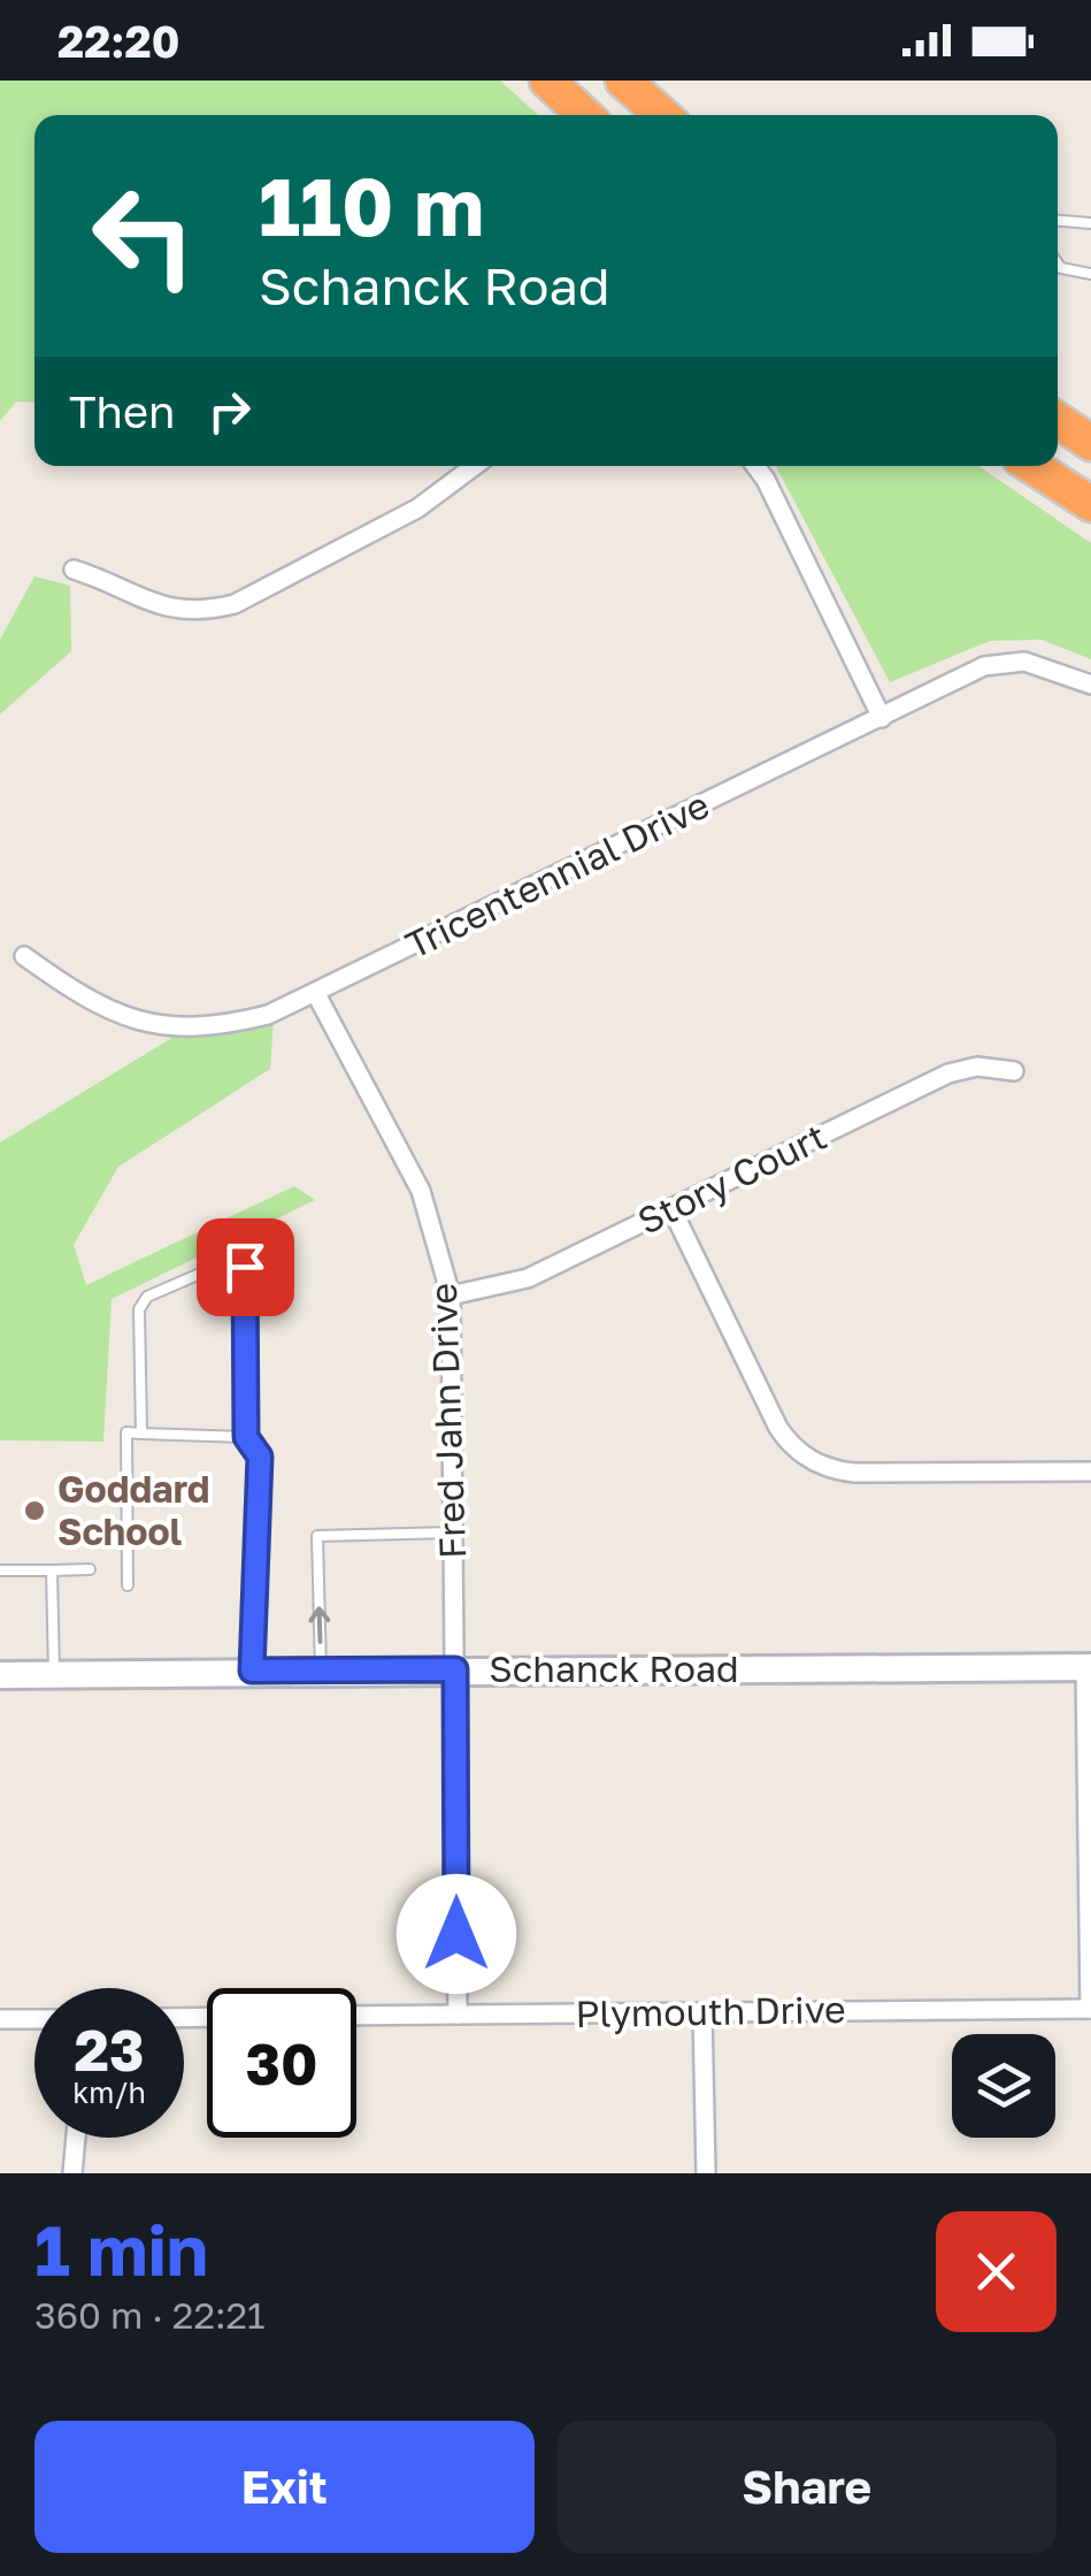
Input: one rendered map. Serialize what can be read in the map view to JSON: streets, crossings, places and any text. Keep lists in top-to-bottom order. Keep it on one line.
{"streets":{"street":["Tricentennial Drive","Story Court","Fred Jahn Drive","Schanck Road","Plymouth Drive"]},"crossings":[["Tricentennial Drive","Fred Jahn Drive"],["Story Court","Fred Jahn Drive"],["Fred Jahn Drive","Schanck Road"],["Fred Jahn Drive","Plymouth Drive"]],"places":["Goddard School"],"page":{"status":"22:20","turn":["110 m","Schanck Road"],"then":"Then","speed":"23 km/h","limit":"30","heading":["1 min","360 m · 22:21"],"buttons":["Exit","Share"]}}
